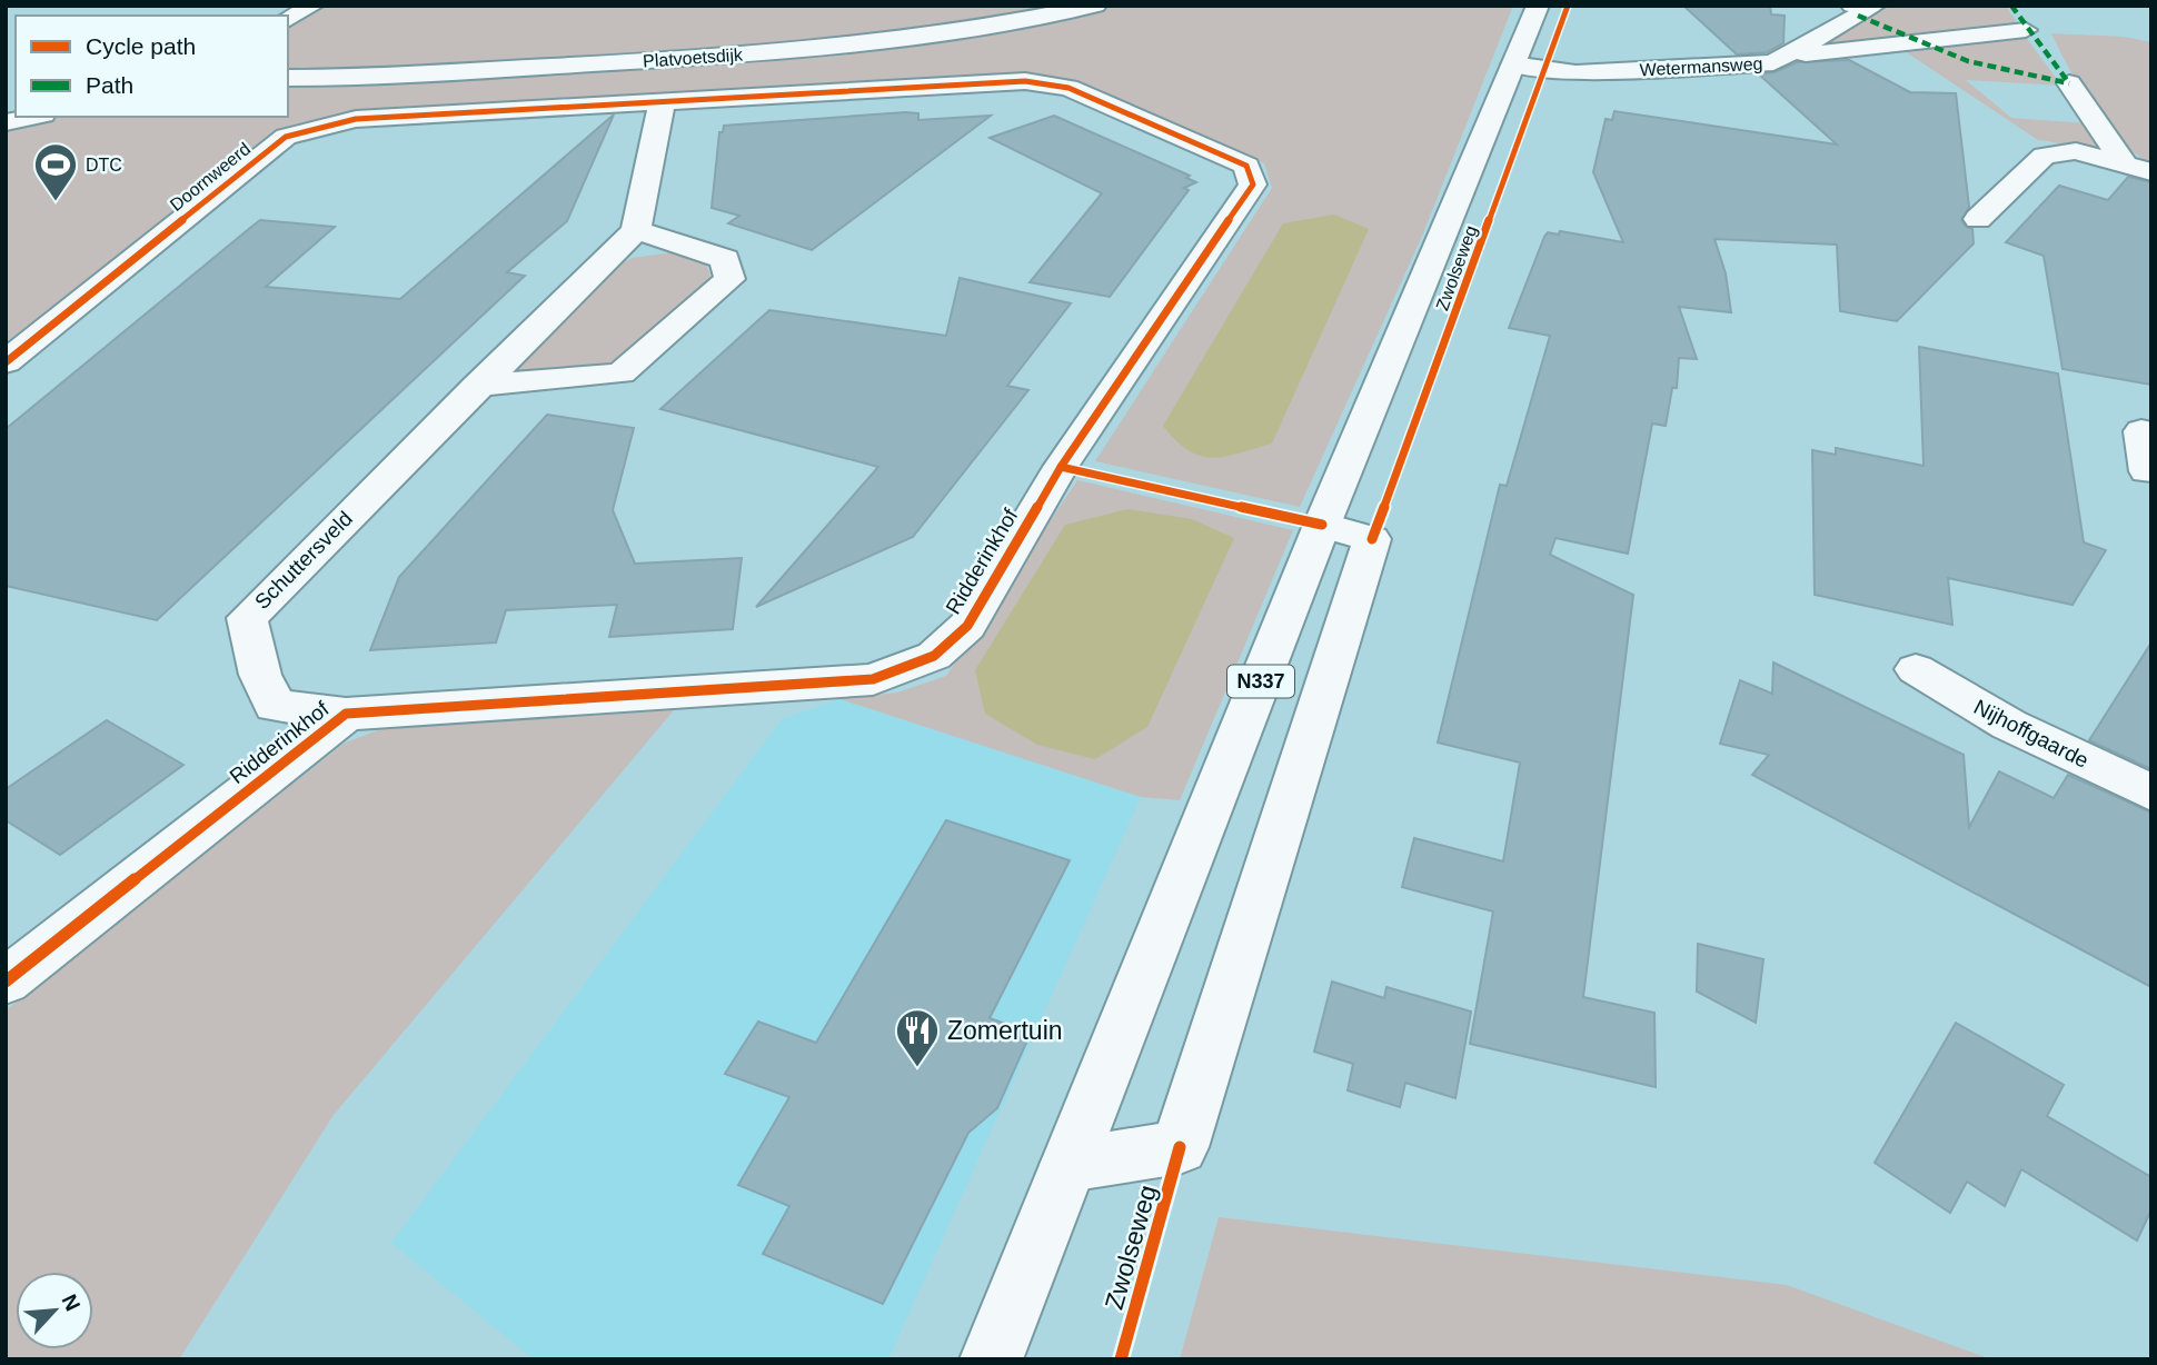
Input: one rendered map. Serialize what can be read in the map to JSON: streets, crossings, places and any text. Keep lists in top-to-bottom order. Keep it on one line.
{"streets":{"street":["Platvoetsdijk","Wetermansweg","Doornweerd","Zwolseweg","Schuttersveld","Ridderinkhof","N337","Nijhoffgaarde"]},"crossings":[["Wetermansweg","Zwolseweg"],["Doornweerd","Ridderinkhof"],["Schuttersveld","Ridderinkhof"]],"places":{"sports":["DTC"],"restaurant":["Zomertuin"]},"legend":["Cycle path","Path"],"north":"top right"}
